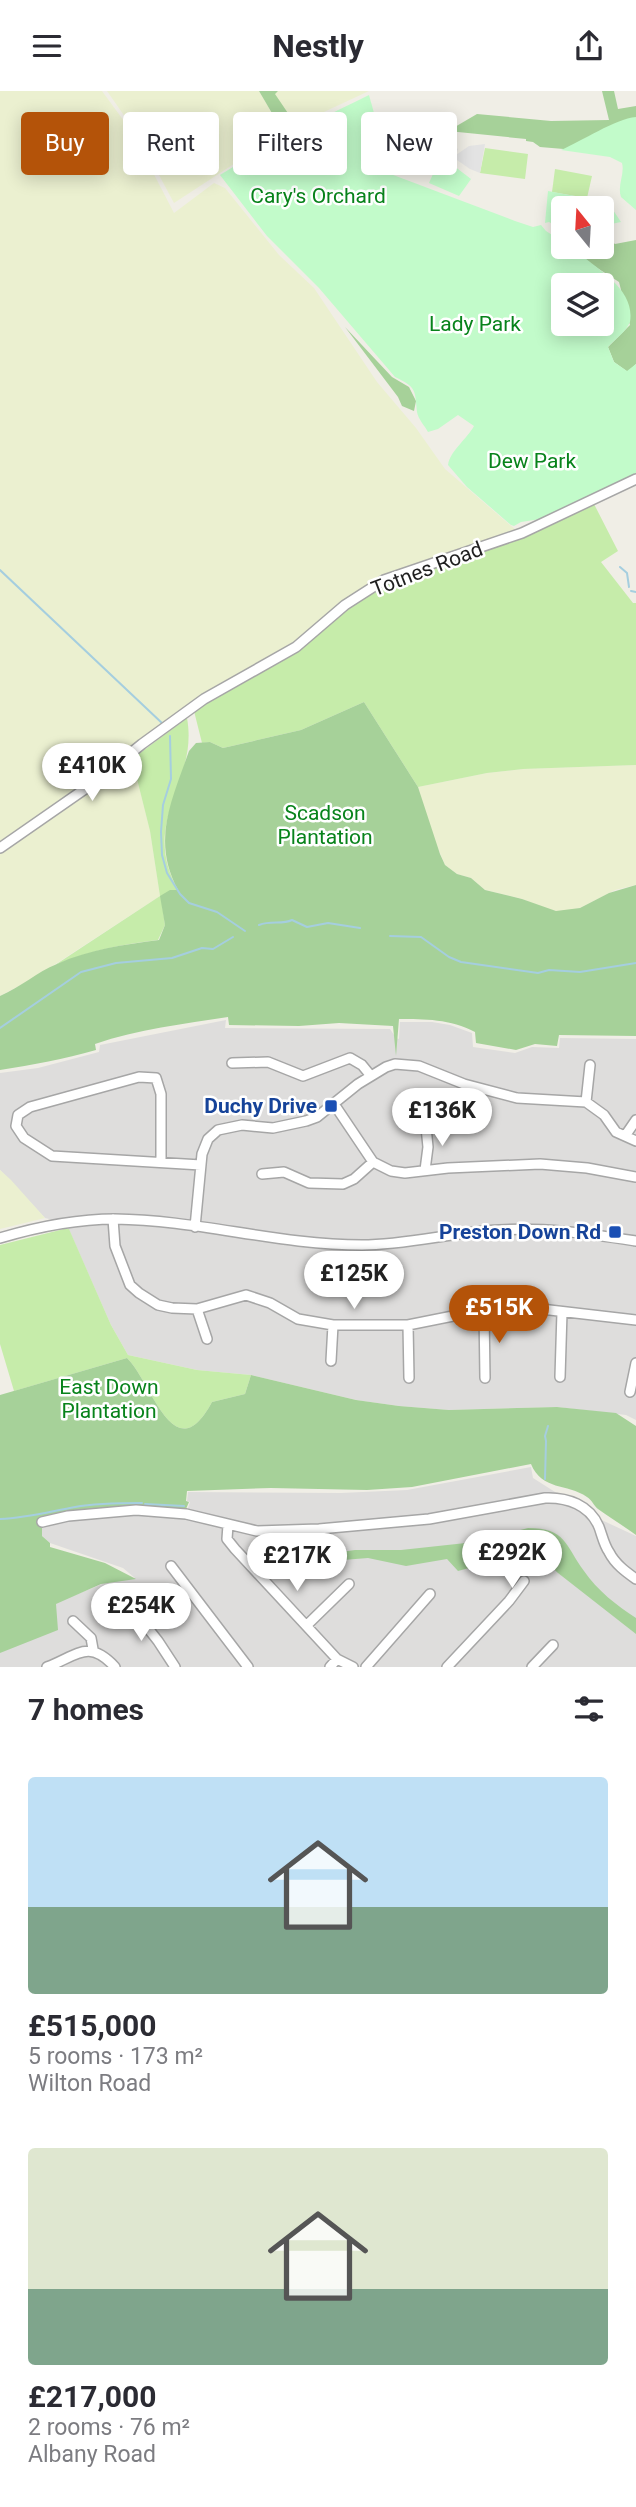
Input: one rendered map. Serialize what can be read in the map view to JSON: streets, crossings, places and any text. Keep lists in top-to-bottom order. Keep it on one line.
{"streets":{"street":["Totnes Road"]},"parks":["Cary's Orchard","Lady Park","Dew Park","Scadson Plantation","East Down Plantation"],"places":{"transit":["Duchy Drive","Preston Down Rd"]},"north":"top","page":{"header":"Nestly","chip":["Buy","Rent","Filters","New"],"price":["£410K","£136K","£125K","£515K","£292K","£217K","£254K"],"heading":"7 homes","list":[{"name":"£515,000","note":"5 rooms · 173 m² · Wilton Road"},{"name":"£217,000","note":"2 rooms · 76 m² · Albany Road"}]}}
